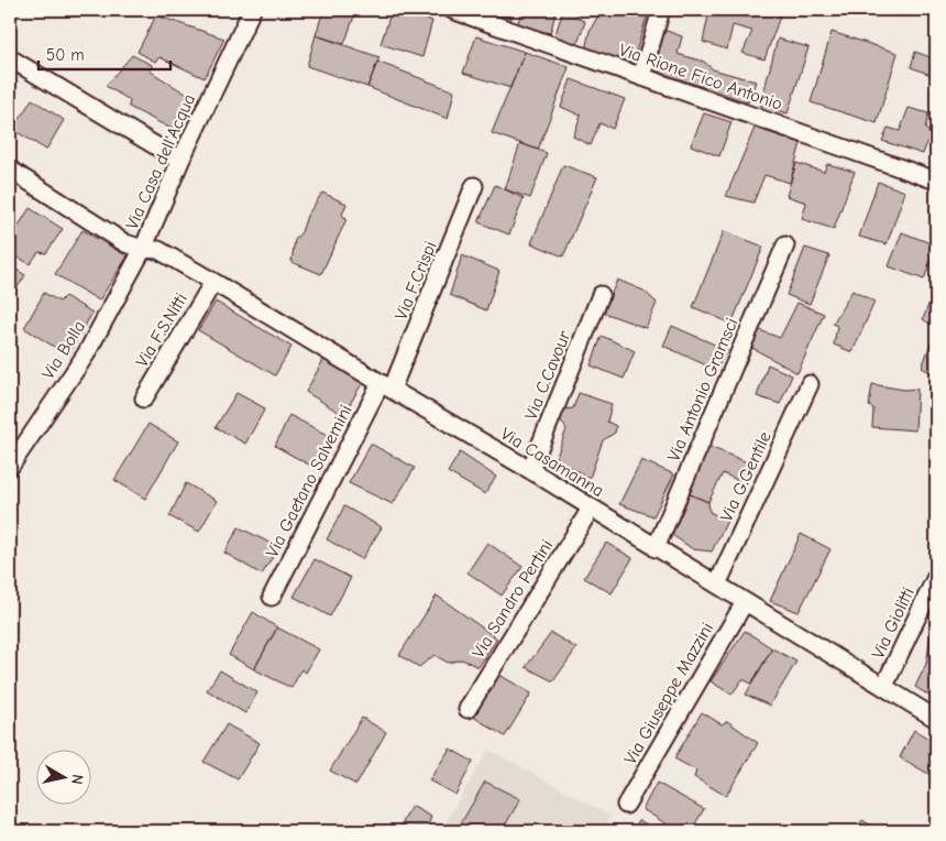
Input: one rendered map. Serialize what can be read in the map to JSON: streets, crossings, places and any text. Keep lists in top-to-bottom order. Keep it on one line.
{"streets":{"street":["Via Rione Fico Antonio","Via Casa dell'Acqua","Via F.Crispi","Via F.S.Nitti","Via Bolla","Via C.Cavour","Via Antonio Gramsci","Via Casamanna","Via G.Gentile","Via Gaetano Salvemini","Via Sandro Pertini","Via Giolitti","Via Giuseppe Mazzini"]},"crossings":[["Via Casa dell'Acqua","Via Bolla"],["Via Casa dell'Acqua","Via Casamanna"],["Via F.Crispi","Via Casamanna"],["Via F.Crispi","Via Gaetano Salvemini"],["Via F.S.Nitti","Via Casamanna"],["Via Bolla","Via Casamanna"],["Via C.Cavour","Via Casamanna"],["Via Antonio Gramsci","Via Casamanna"],["Via Casamanna","Via G.Gentile"],["Via Casamanna","Via Gaetano Salvemini"],["Via Casamanna","Via Sandro Pertini"],["Via Casamanna","Via Giolitti"],["Via Casamanna","Via Giuseppe Mazzini"]],"scale_bar":"50 m","north":"right"}
